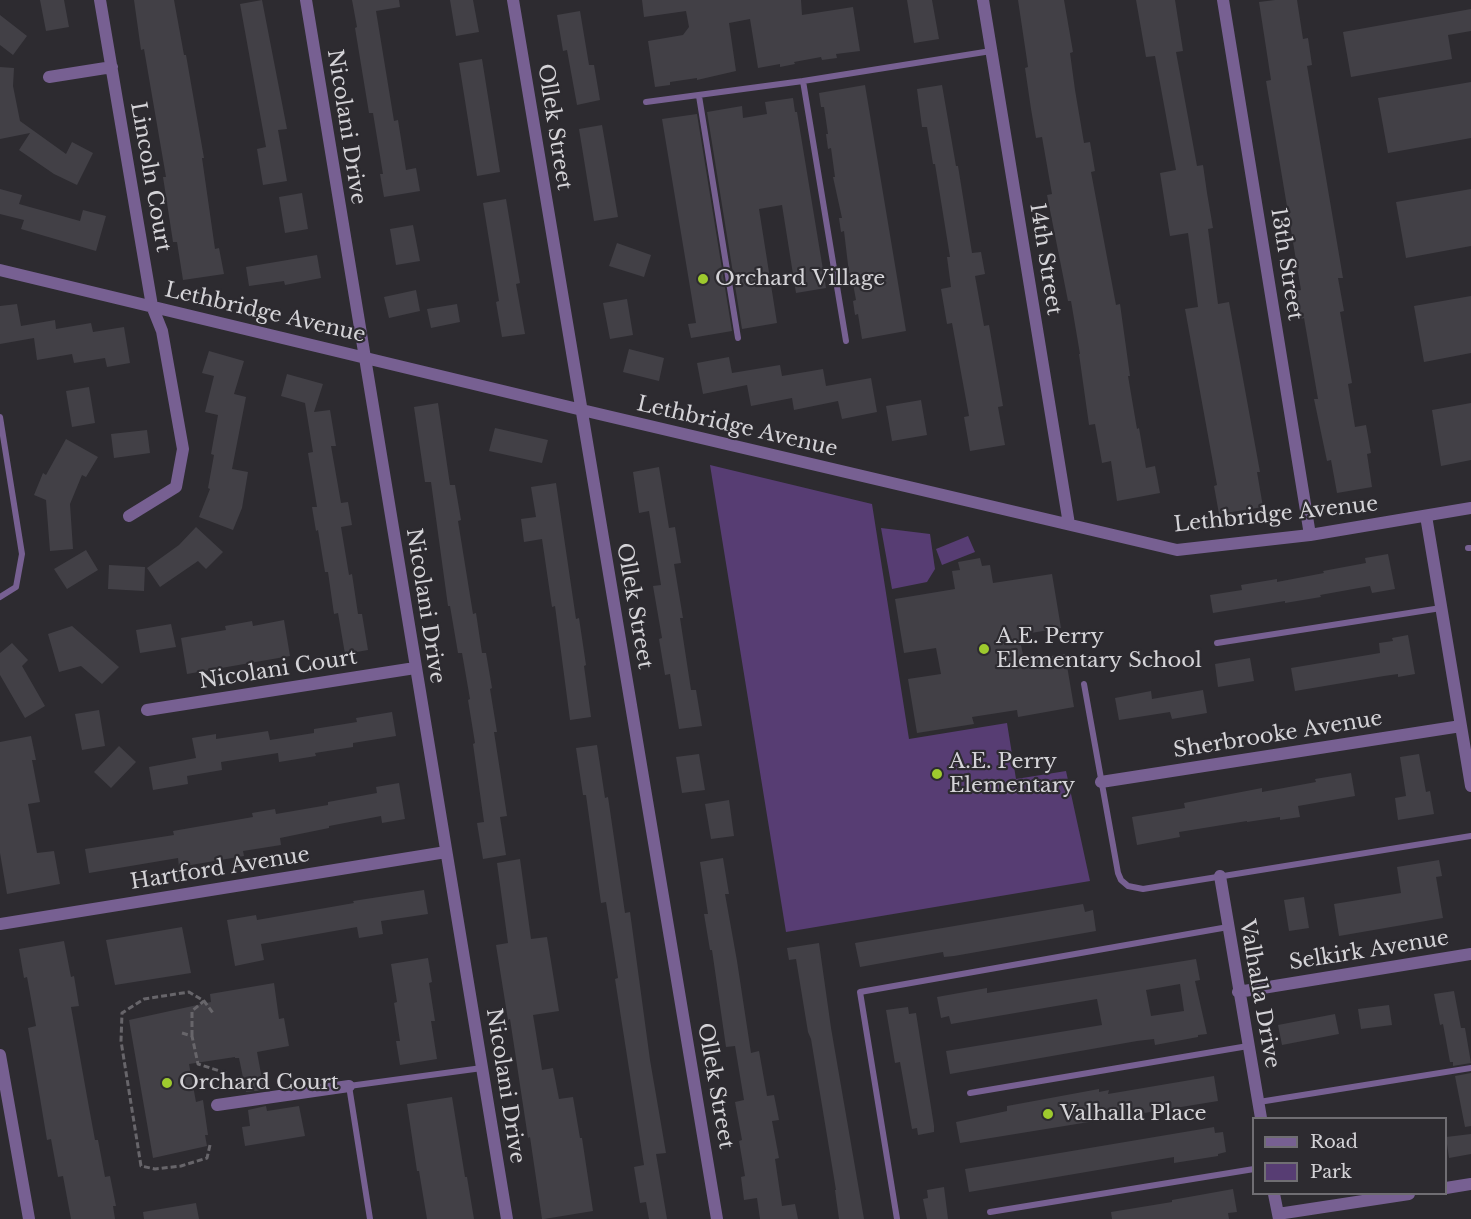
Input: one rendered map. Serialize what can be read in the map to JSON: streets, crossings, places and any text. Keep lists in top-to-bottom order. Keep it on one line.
{"streets":{"street":["Nicolani Drive","Ollek Street","Lincoln Court","14th Street","13th Street","Lethbridge Avenue","Nicolani Court","Sherbrooke Avenue","Hartford Avenue","Selkirk Avenue","Valhalla Drive"]},"crossings":[["Nicolani Drive","Lethbridge Avenue"],["Nicolani Drive","Nicolani Court"],["Nicolani Drive","Hartford Avenue"],["Ollek Street","Lethbridge Avenue"],["Lincoln Court","Lethbridge Avenue"],["14th Street","Lethbridge Avenue"],["13th Street","Lethbridge Avenue"],["Selkirk Avenue","Valhalla Drive"]],"places":["Orchard Village","A.E. Perry Elementary School","A.E. Perry Elementary","Orchard Court","Valhalla Place"],"legend":["Road","Park"]}
